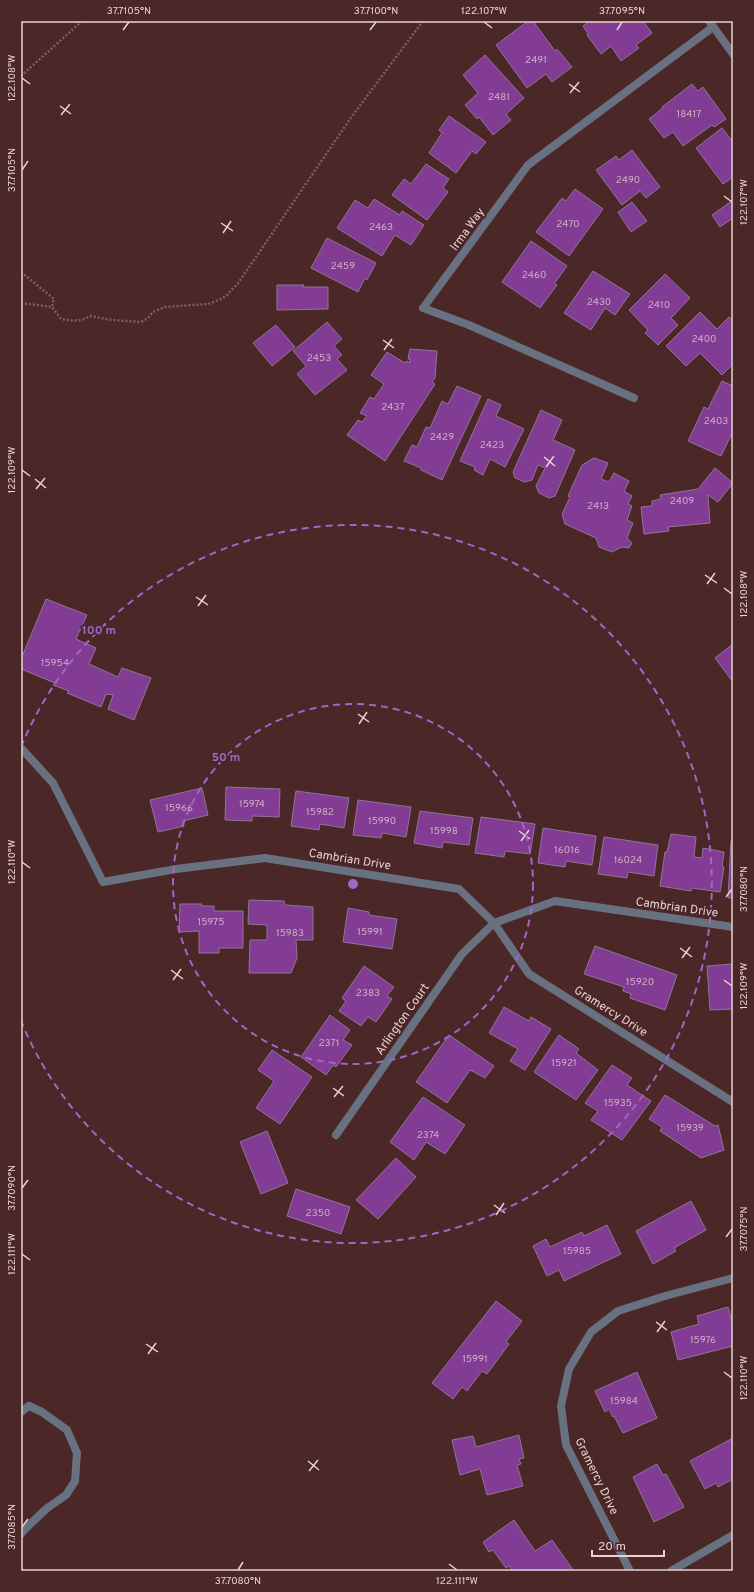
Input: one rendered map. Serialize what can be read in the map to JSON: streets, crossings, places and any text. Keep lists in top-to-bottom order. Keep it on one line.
{"streets":{"street":["Irma Way","Cambrian Drive","Gramercy Drive","Arlington Court"]},"crossings":[["Cambrian Drive","Gramercy Drive"],["Cambrian Drive","Arlington Court"],["Gramercy Drive","Arlington Court"]],"house_numbers":["2491","2481","18417","2490","2470","2463","2459","2460","2430","2410","2400","2453","2437","2403","2429","2423","2409","2413","15954","15974","15966","15982","15990","15998","16016","16024","15975","15991","15983","15920","2383","2371","15921","15935","15939","2374","2350","15985","15976","15991","15984"],"scale_bar":"20 m","coordinates":["37.7105°N","37.7100°N","122.107°W","37.7095°N","122.108°W","122.109°W","122.110°W","37.7080°N","37.7090°N","37.7075°N","122.111°W","37.7085°N"],"rings":["100 m","50 m"]}
